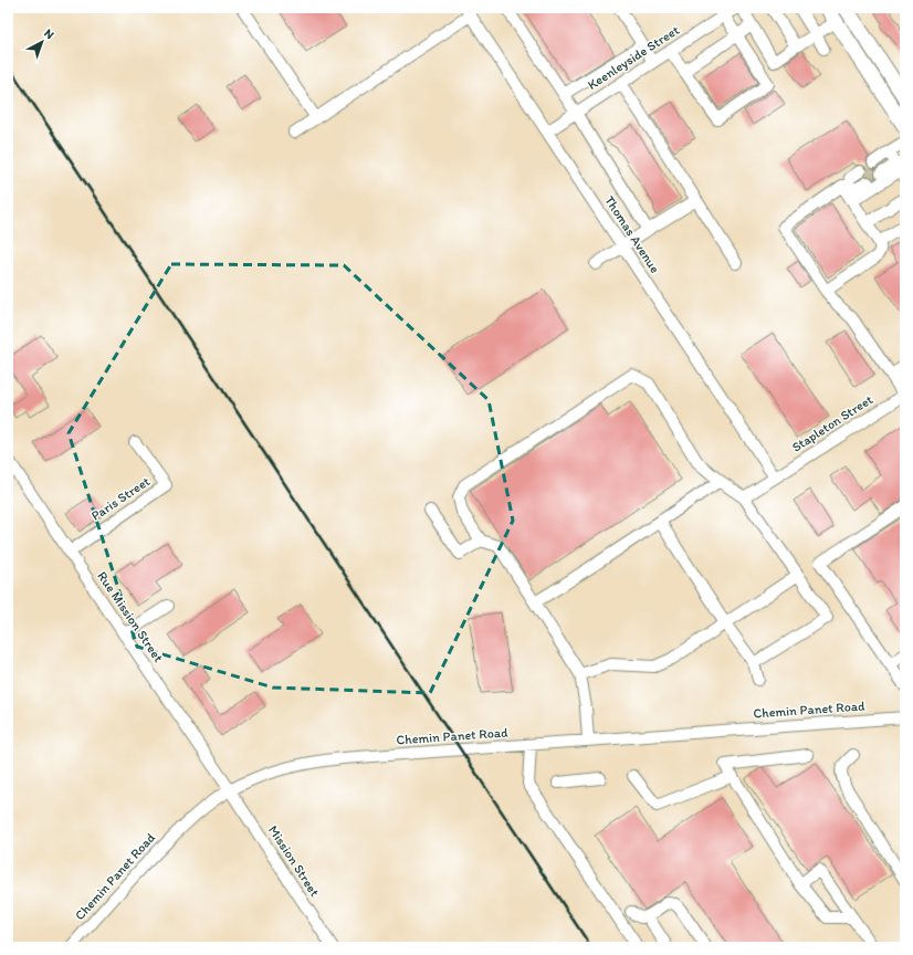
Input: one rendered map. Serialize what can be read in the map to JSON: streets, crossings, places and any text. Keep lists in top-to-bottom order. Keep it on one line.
{"streets":{"street":["Keenleyside Street","Thomas Avenue","Stapleton Street","Paris Street","Rue Mission Street","Chemin Panet Road","Mission Street"]},"crossings":[["Keenleyside Street","Thomas Avenue"],["Thomas Avenue","Stapleton Street"],["Paris Street","Rue Mission Street"],["Rue Mission Street","Chemin Panet Road"],["Rue Mission Street","Mission Street"],["Chemin Panet Road","Mission Street"]],"north":"top right"}
